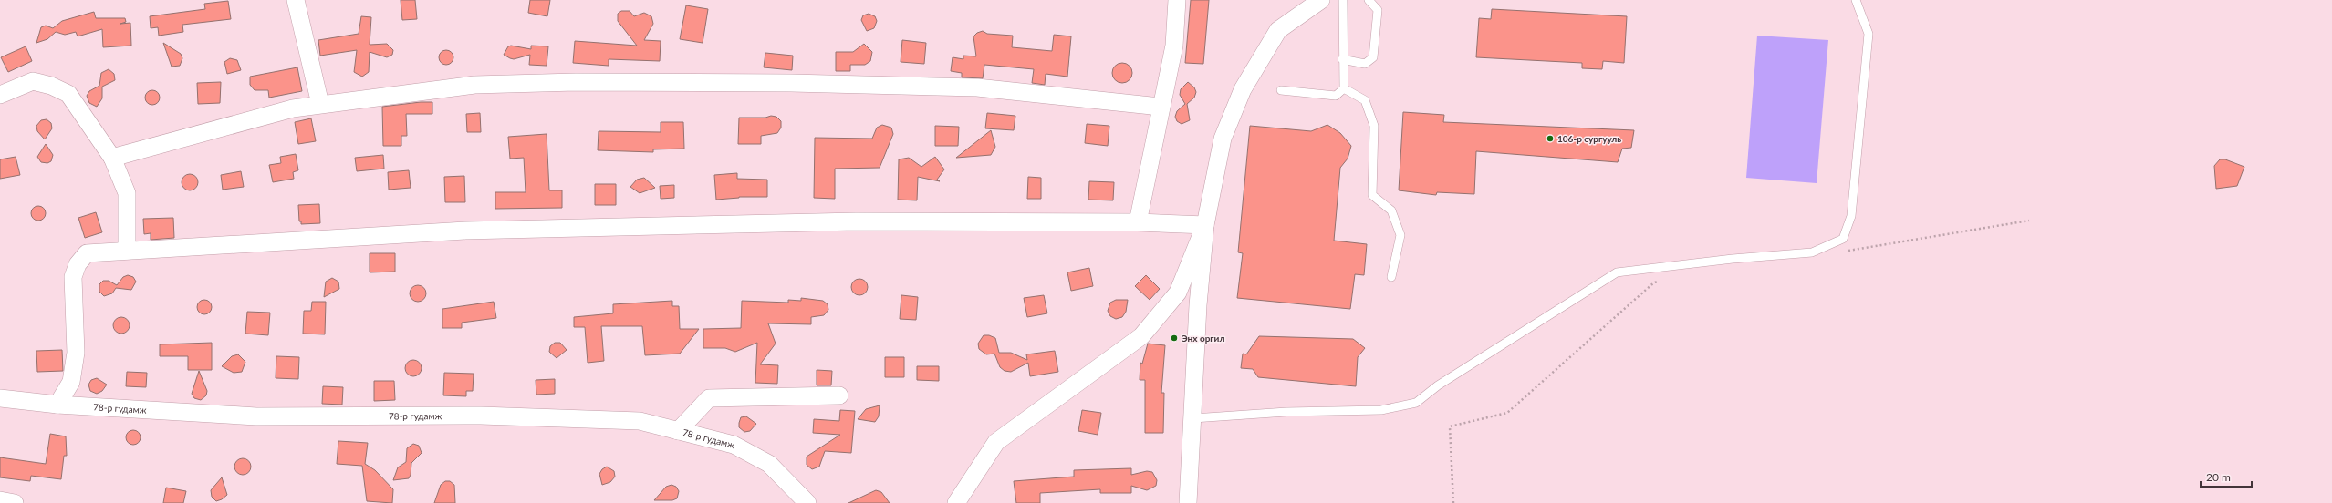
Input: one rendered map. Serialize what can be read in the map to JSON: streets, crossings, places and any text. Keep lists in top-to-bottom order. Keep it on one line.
{"streets":{"street":["78-р гудамж"]},"places":["106-р сургууль","Энх оргил"],"scale_bar":"20 m"}
